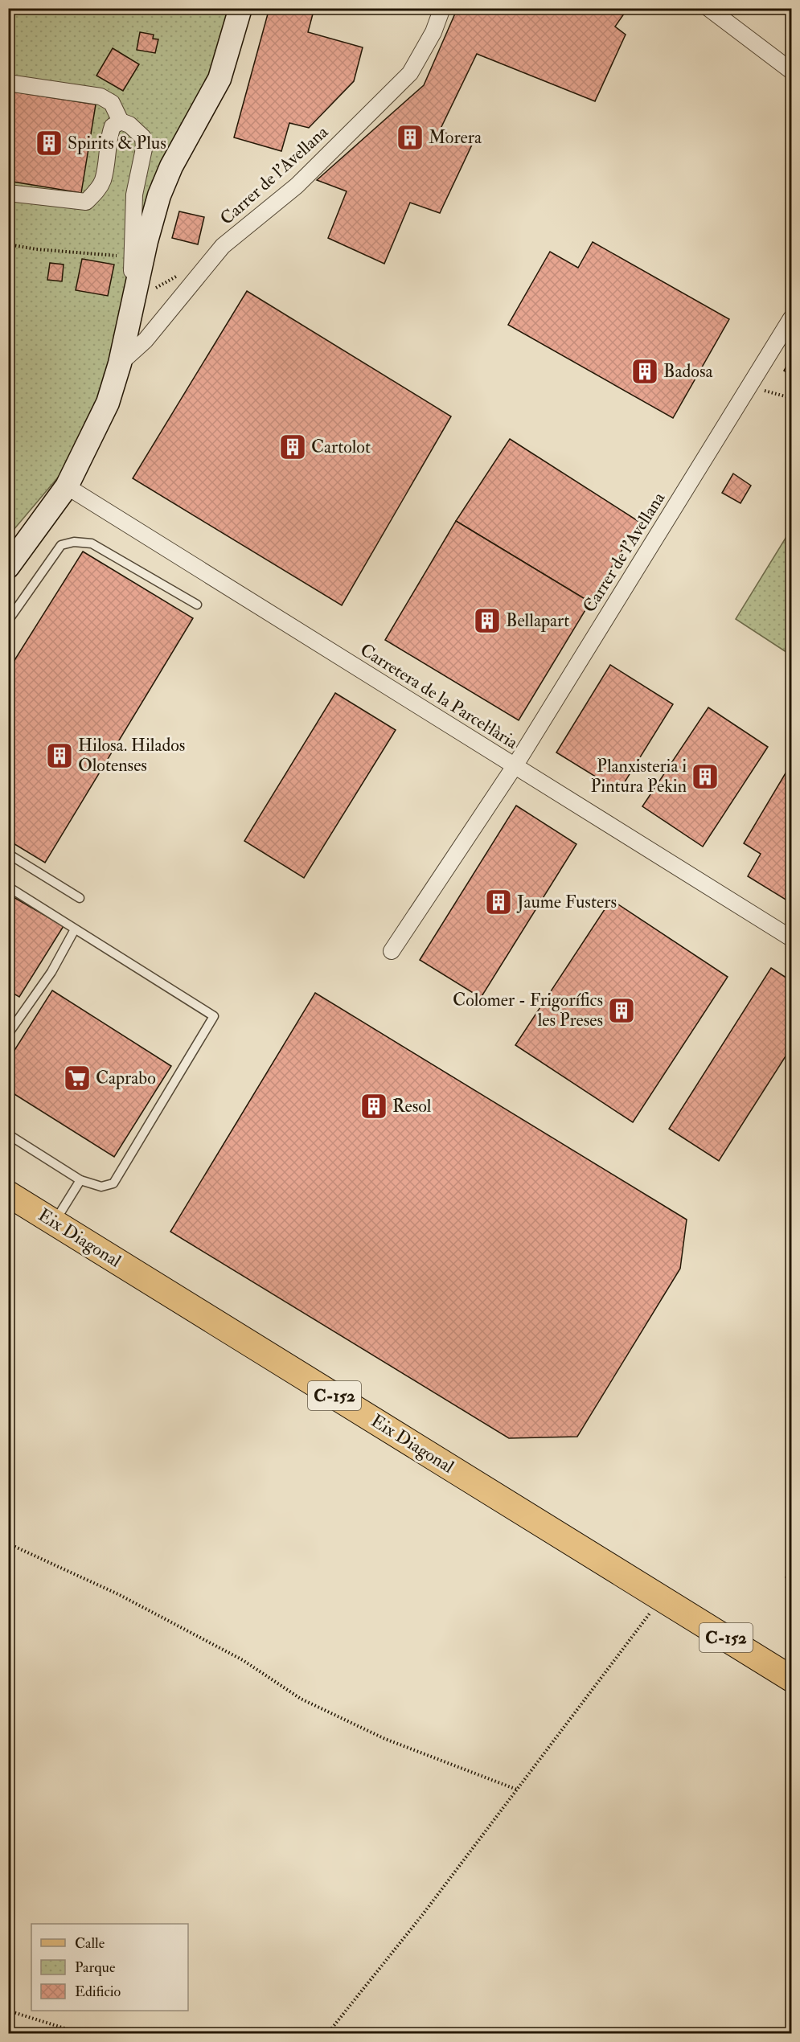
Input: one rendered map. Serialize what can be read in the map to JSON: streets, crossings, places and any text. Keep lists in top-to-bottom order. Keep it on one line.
{"streets":{"main road":["Eix Diagonal","C-152"],"street":["Carrer de l'Avellana","Carretera de la Parcel·lària"]},"crossings":[["Carrer de l'Avellana","Carretera de la Parcel·lària"]],"places":{"building":["Morera","Spirits & Plus","Badosa","Cartolot","Bellapart","Hilosa. Hilados Olotenses","Planxisteria i Pintura Pekin","Jaume Fusters","Colomer - Frigorífics les Preses","Resol"],"supermarket":["Caprabo"]},"legend":["Calle","Parque","Edificio"]}
